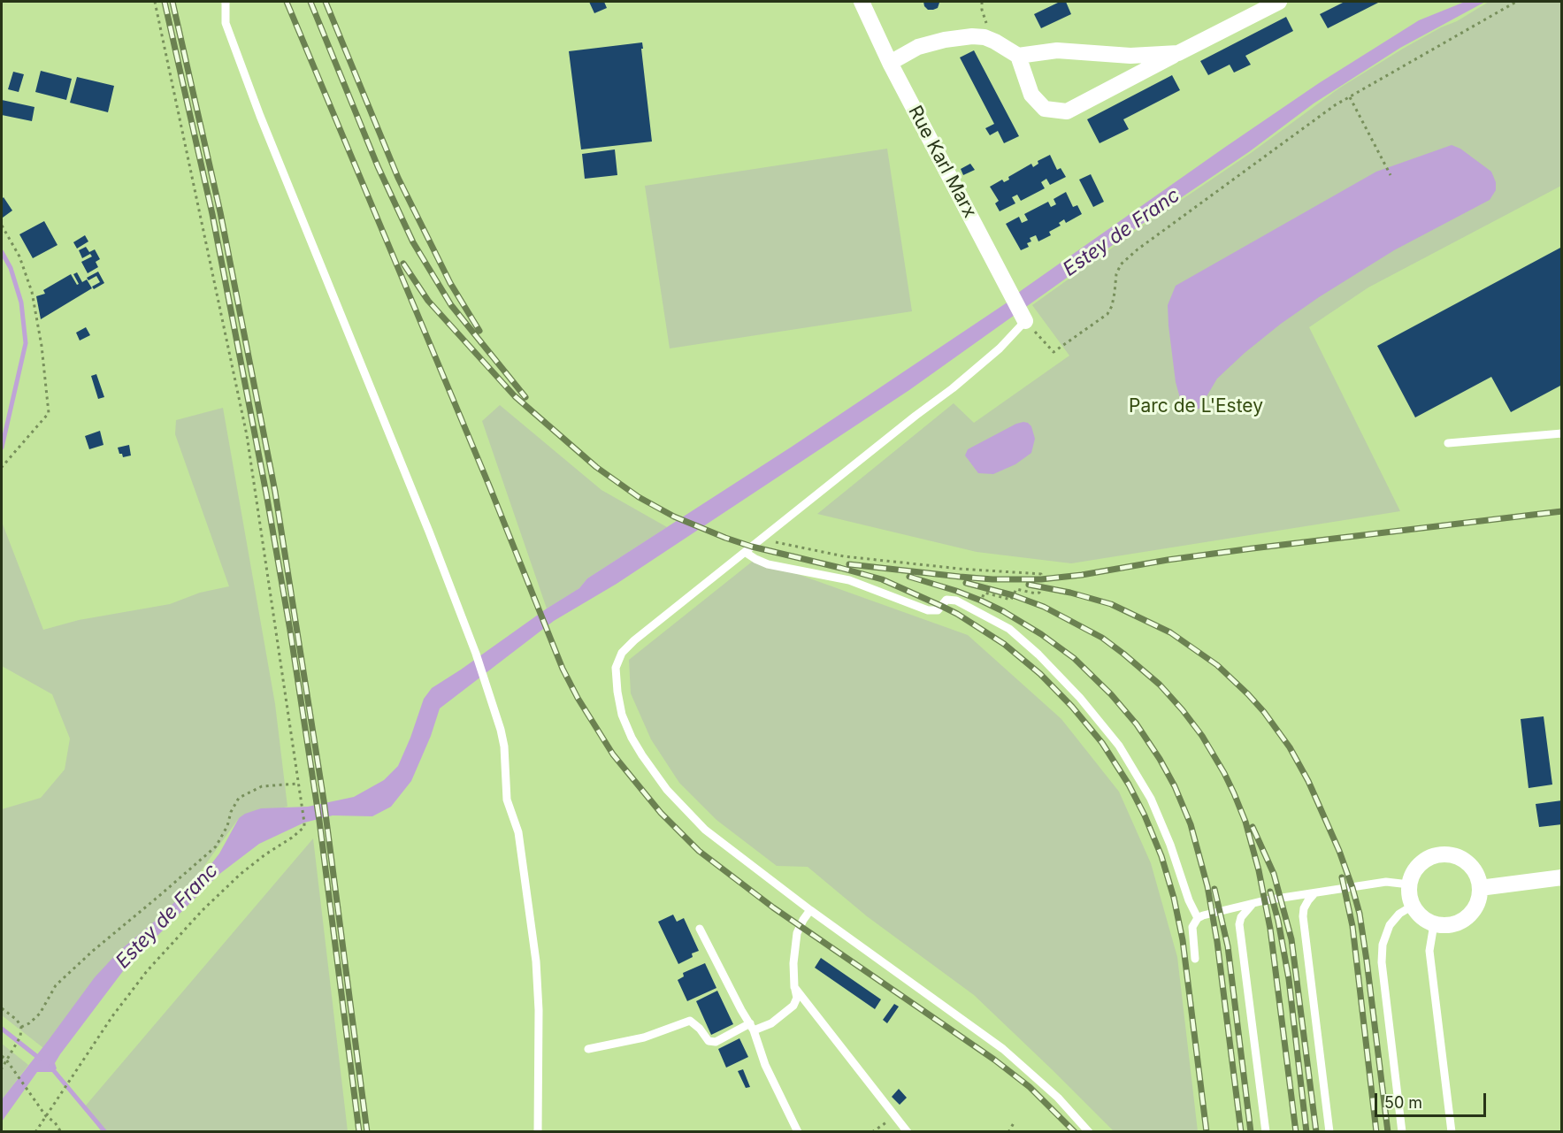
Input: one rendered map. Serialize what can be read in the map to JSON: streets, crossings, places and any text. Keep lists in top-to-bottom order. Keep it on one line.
{"streets":{"street":["Rue Karl Marx"]},"water":["Estey de Franc"],"parks":["Parc de L'Estey"],"scale_bar":"50 m"}
